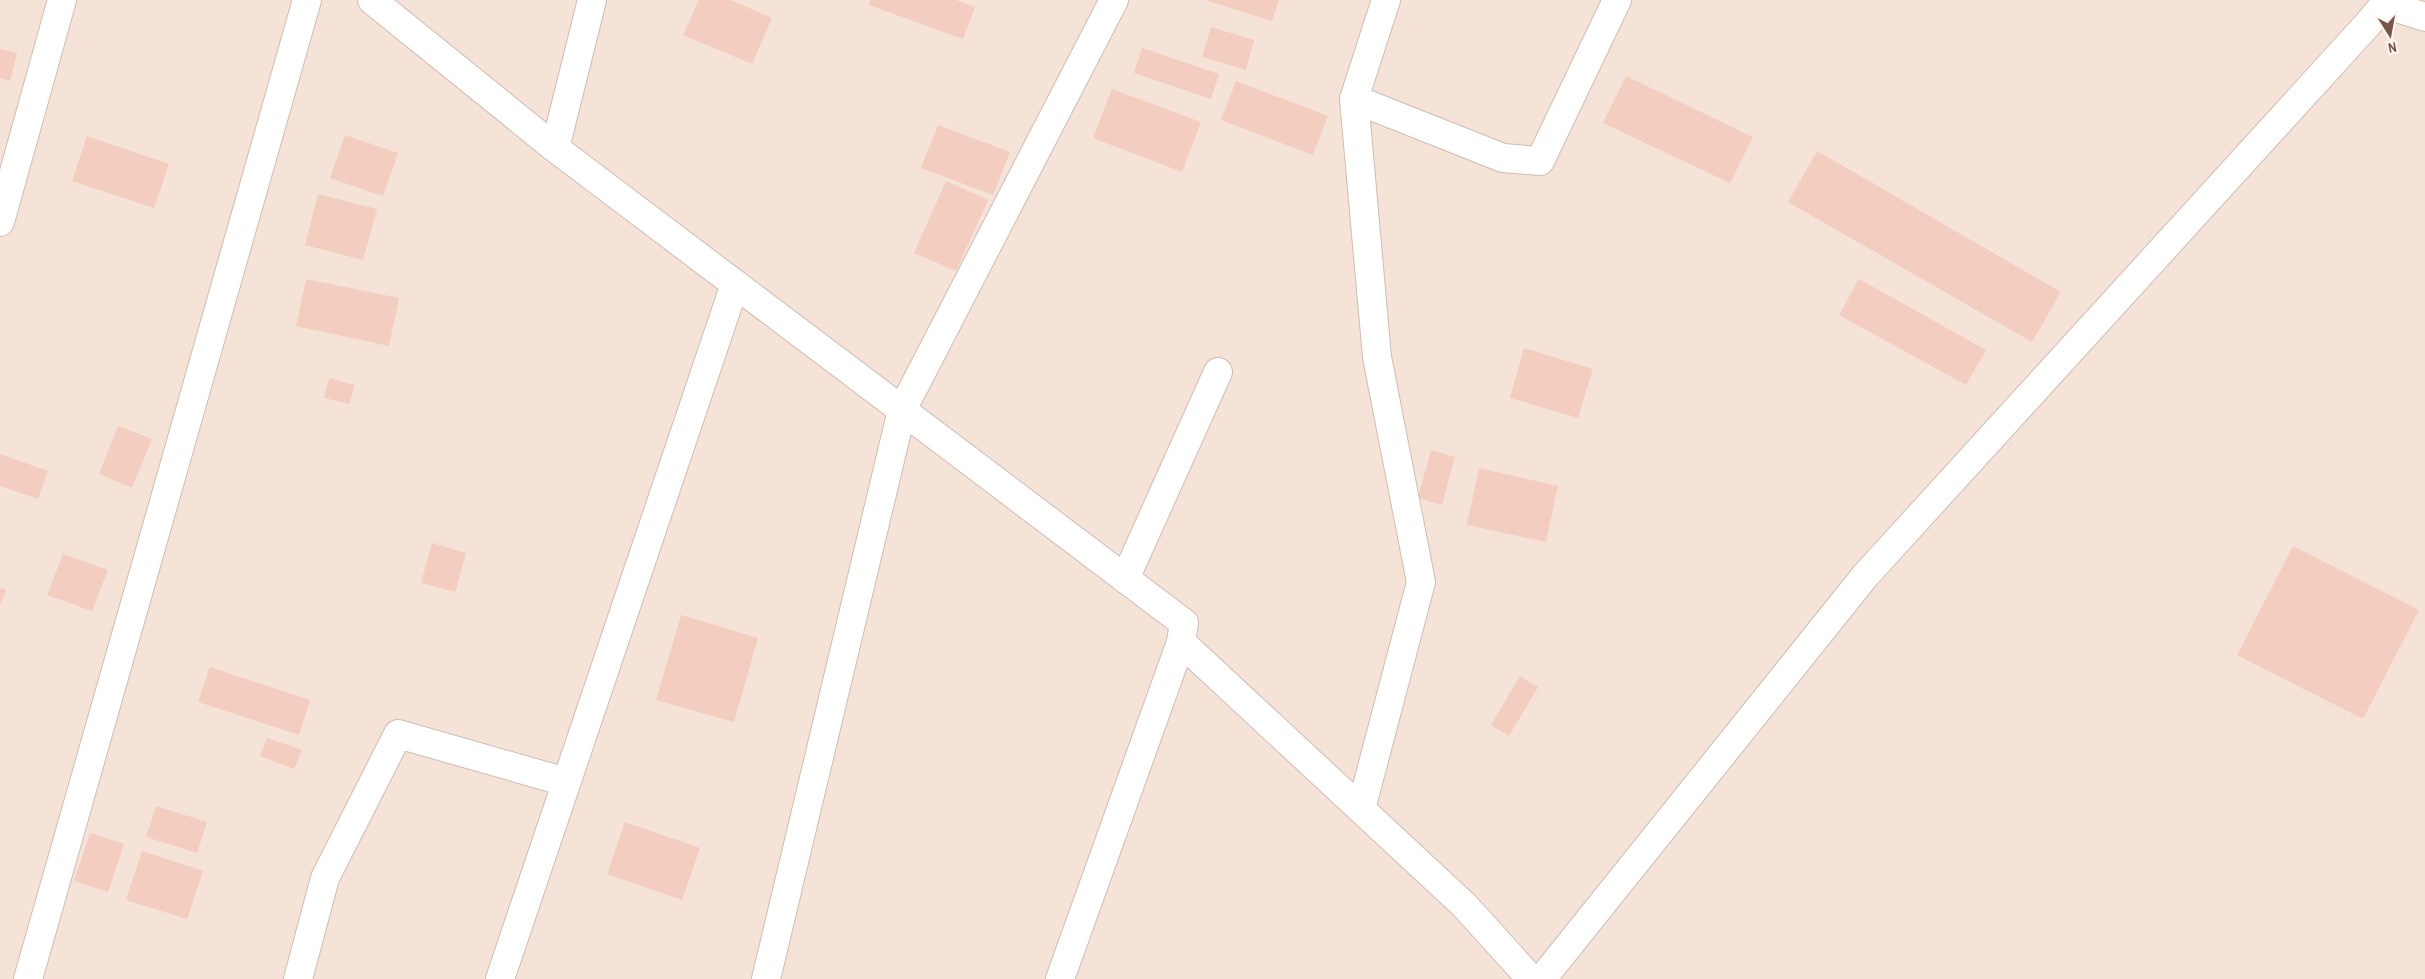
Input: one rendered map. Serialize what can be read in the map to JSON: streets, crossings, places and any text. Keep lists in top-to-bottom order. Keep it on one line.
{"north":"bottom"}
